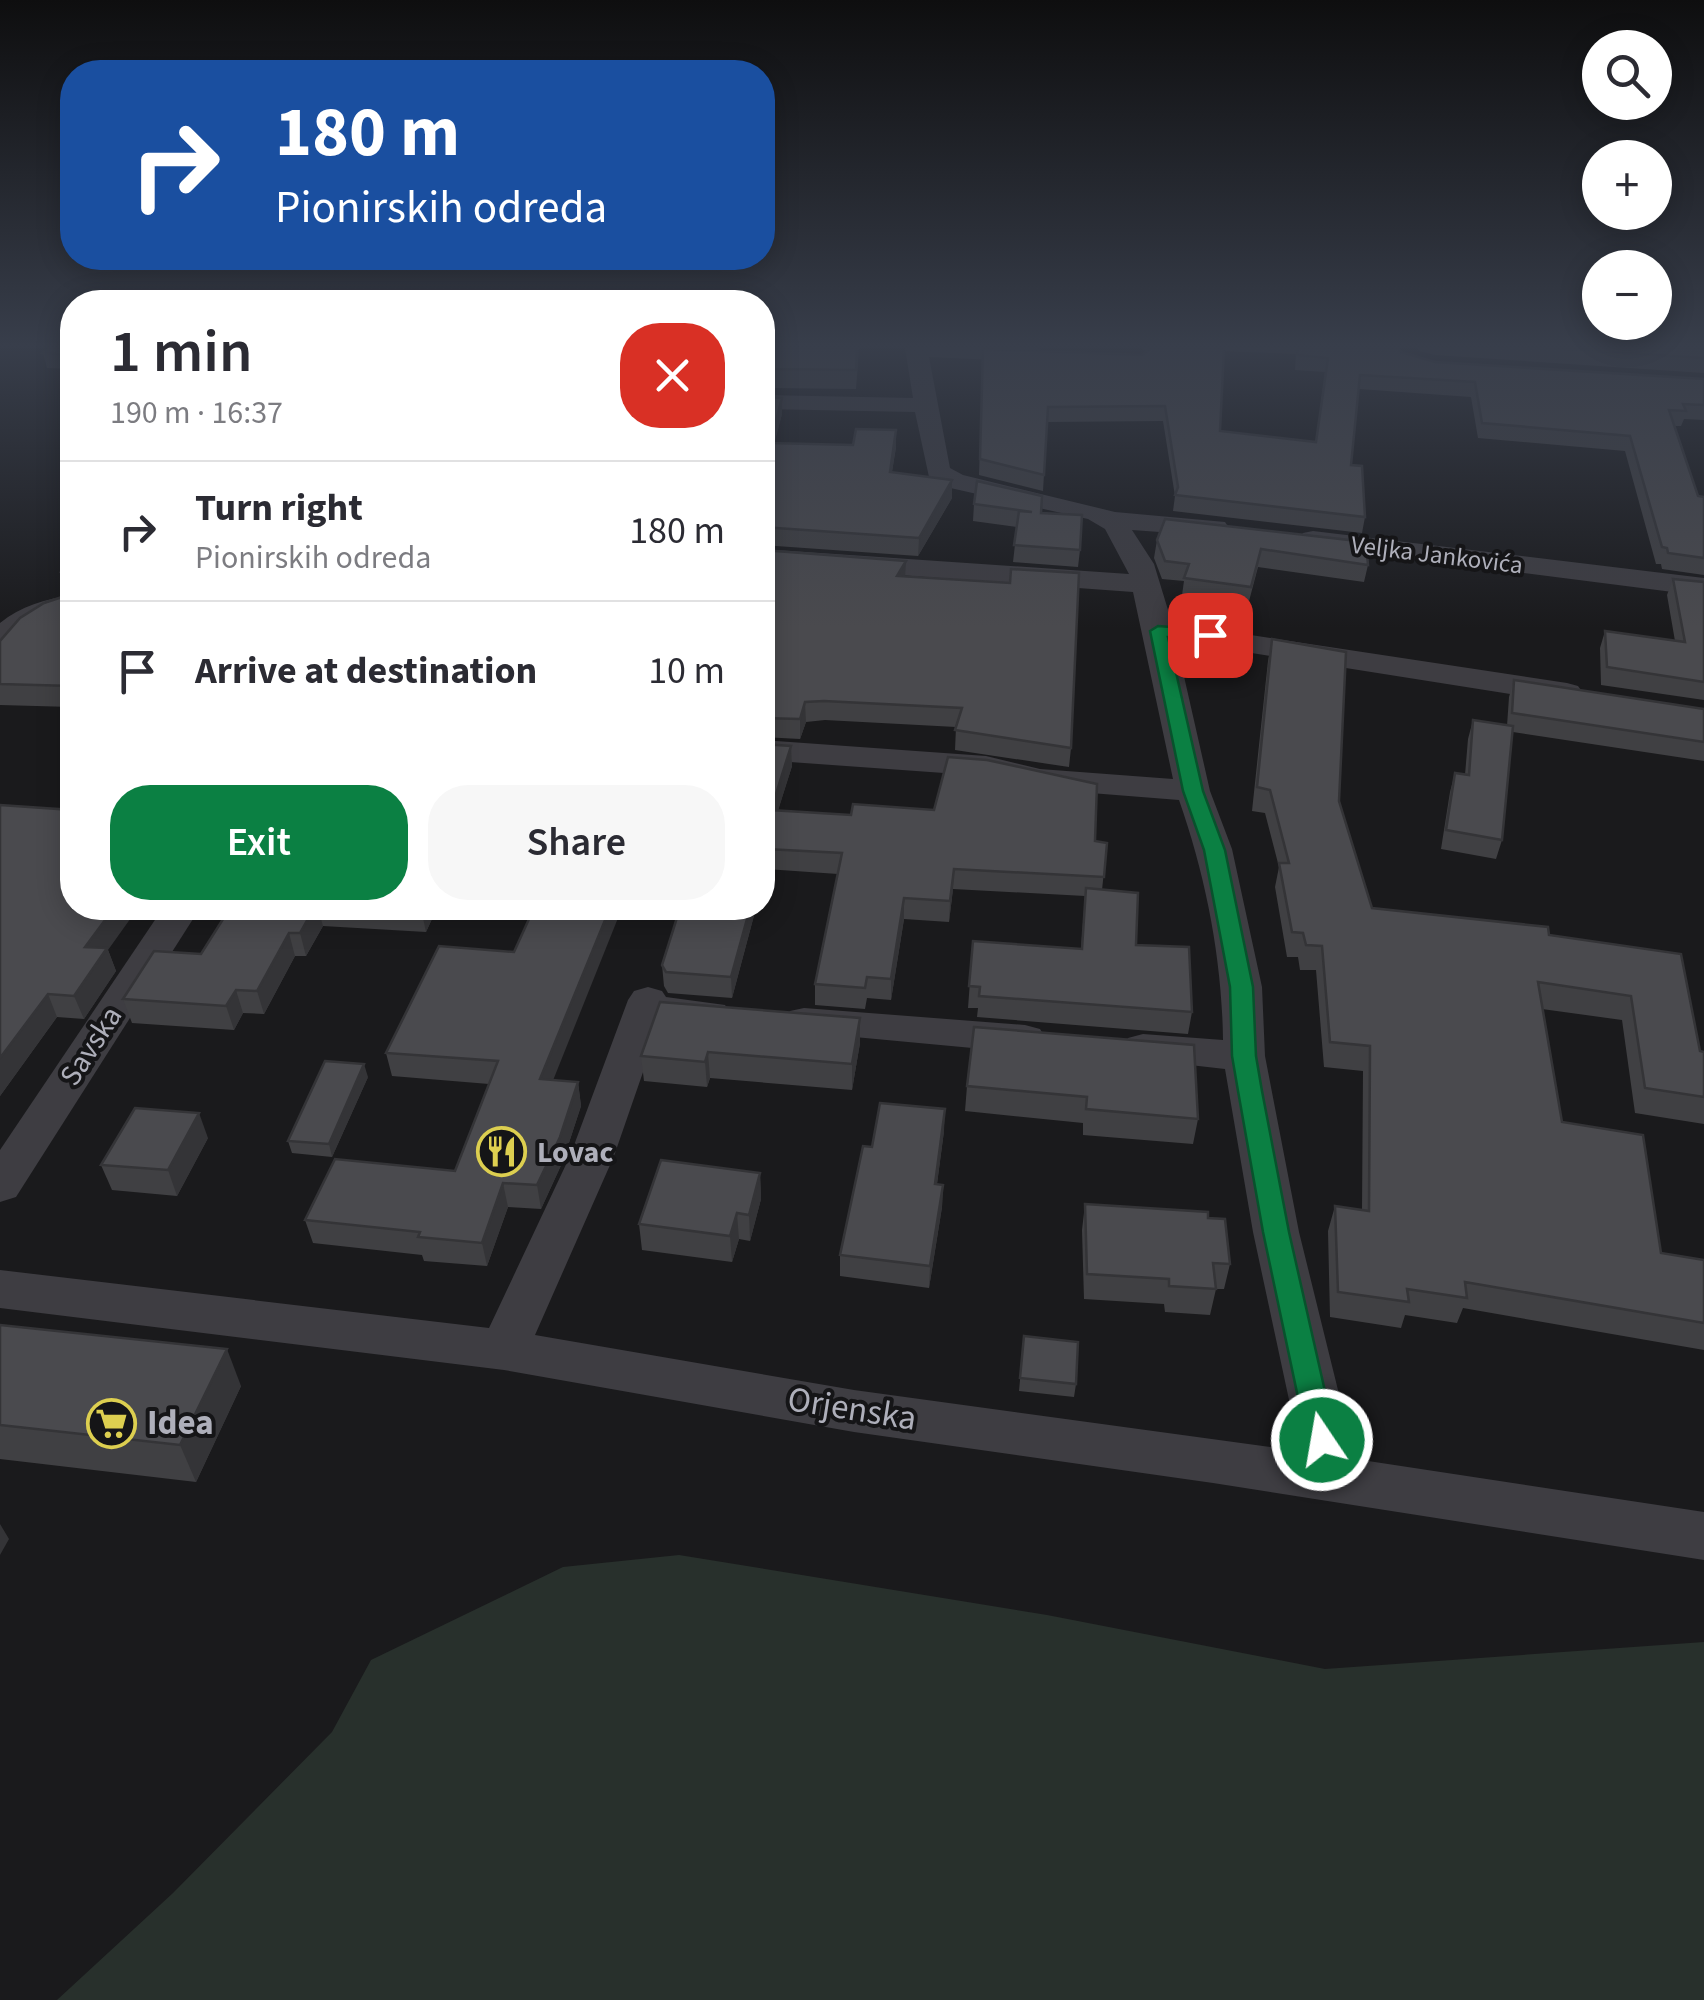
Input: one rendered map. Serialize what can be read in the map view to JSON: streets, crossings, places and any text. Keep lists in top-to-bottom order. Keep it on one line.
{"streets":{"street":["Veljka Jankovića","Savska","Orjenska"]},"places":{"restaurant":["Lovac"],"supermarket":["Idea"]},"page":{"map_buttons":["+","−"],"turn":["180 m","Pionirskih odreda"],"heading":["1 min","190 m · 16:37"],"list":[{"name":"Turn right","note":"Pionirskih odreda","value":"180 m"},{"name":"Arrive at destination","value":"10 m"}],"buttons":["Exit","Share"]}}
